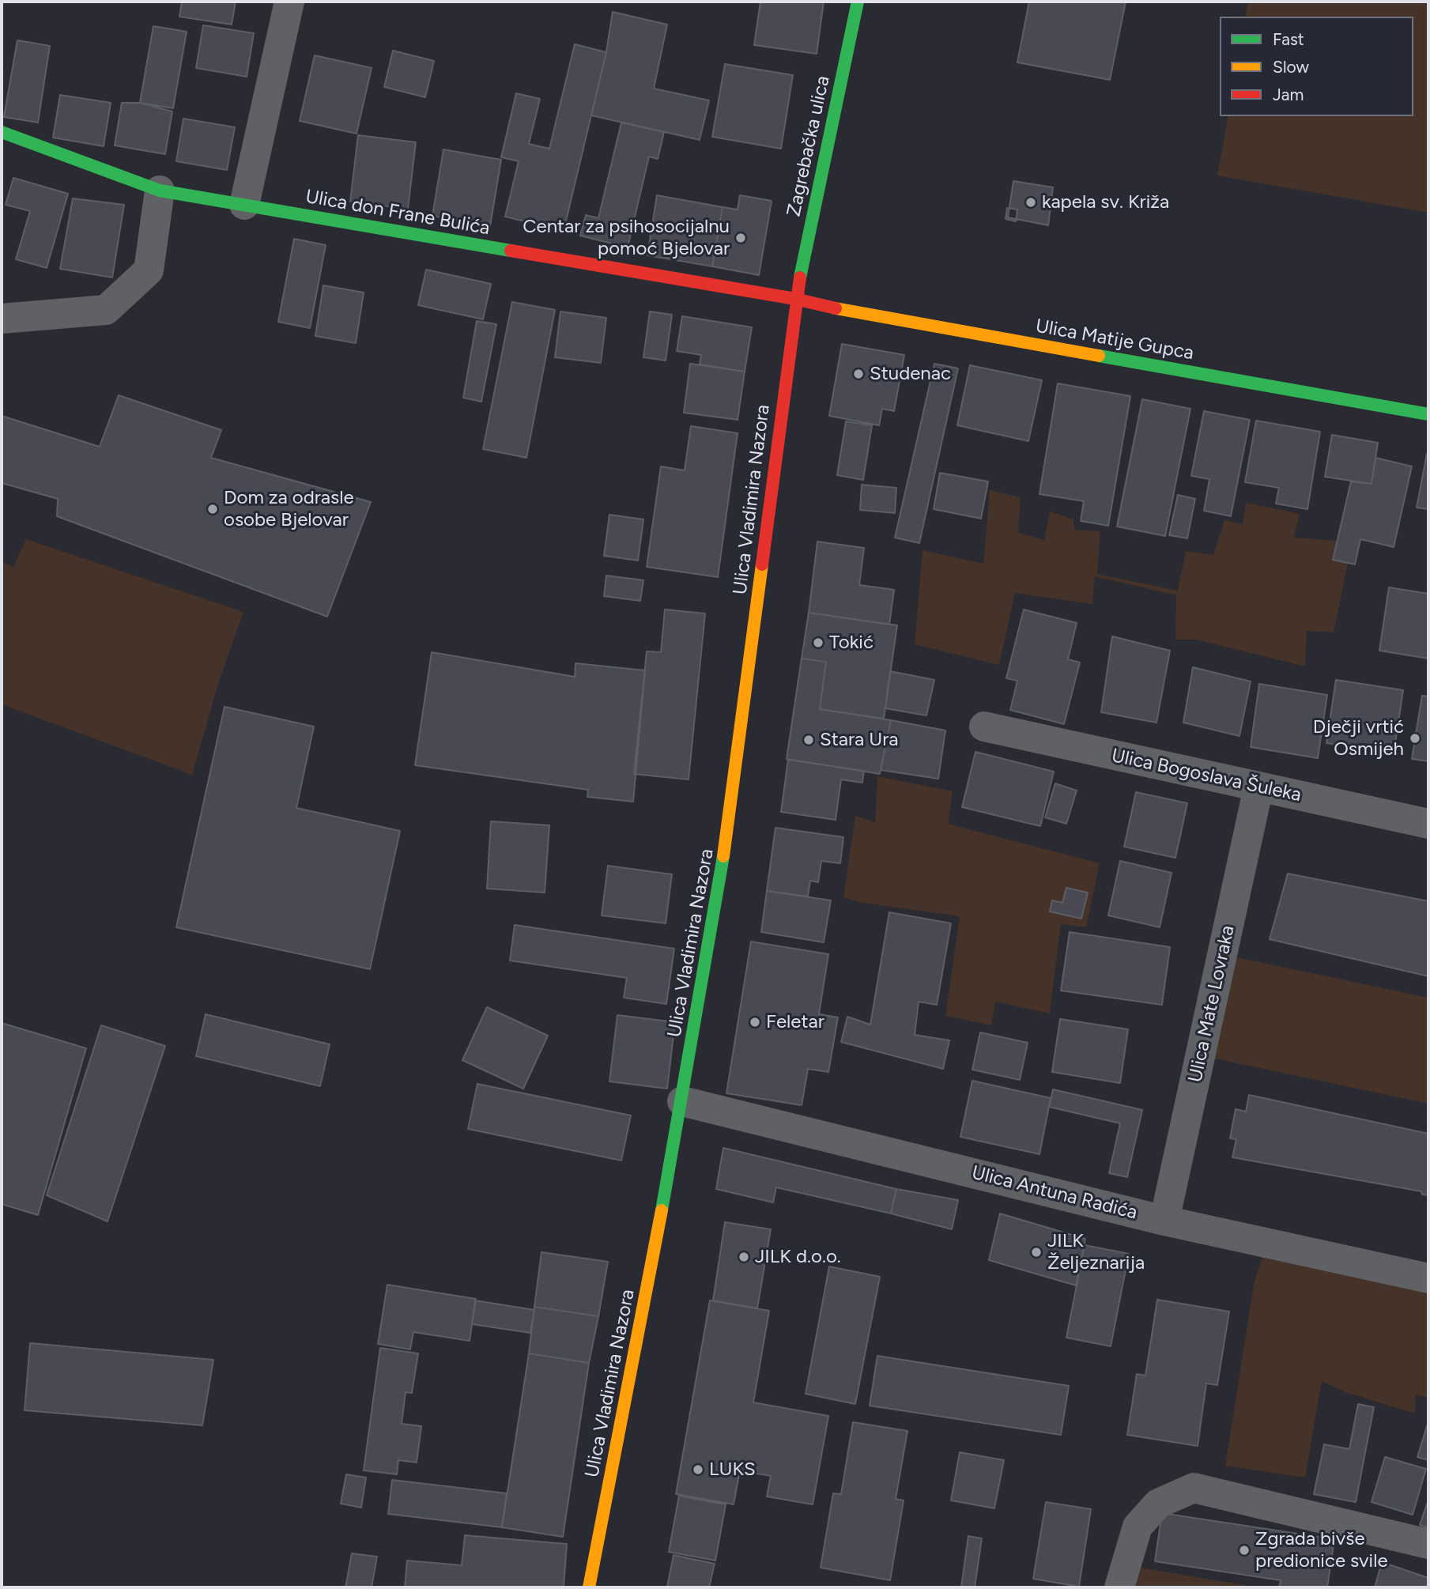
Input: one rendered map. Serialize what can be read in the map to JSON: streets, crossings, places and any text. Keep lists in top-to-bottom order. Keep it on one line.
{"streets":{"main road":["Zagrebačka ulica","Ulica don Frane Bulića","Ulica Matije Gupca","Ulica Vladimira Nazora"],"street":["Ulica Bogoslava Šuleka","Ulica Mate Lovraka","Ulica Antuna Radića"]},"crossings":[["Zagrebačka ulica","Ulica don Frane Bulića"],["Zagrebačka ulica","Ulica Matije Gupca"],["Zagrebačka ulica","Ulica Vladimira Nazora"],["Ulica don Frane Bulića","Ulica Matije Gupca"],["Ulica don Frane Bulića","Ulica Vladimira Nazora"],["Ulica Matije Gupca","Ulica Vladimira Nazora"],["Ulica Vladimira Nazora","Ulica Antuna Radića"],["Ulica Bogoslava Šuleka","Ulica Mate Lovraka"],["Ulica Mate Lovraka","Ulica Antuna Radića"]],"places":["kapela sv. Križa","Centar za psihosocijalnu pomoć Bjelovar","Studenac","Dom za odrasle osobe Bjelovar","Tokić","Dječji vrtić Osmijeh","Stara Ura","Feletar","JILK Željeznarija","JILK d.o.o.","LUKS","Zgrada bivše predionice svile"],"legend":["Fast","Slow","Jam"]}
